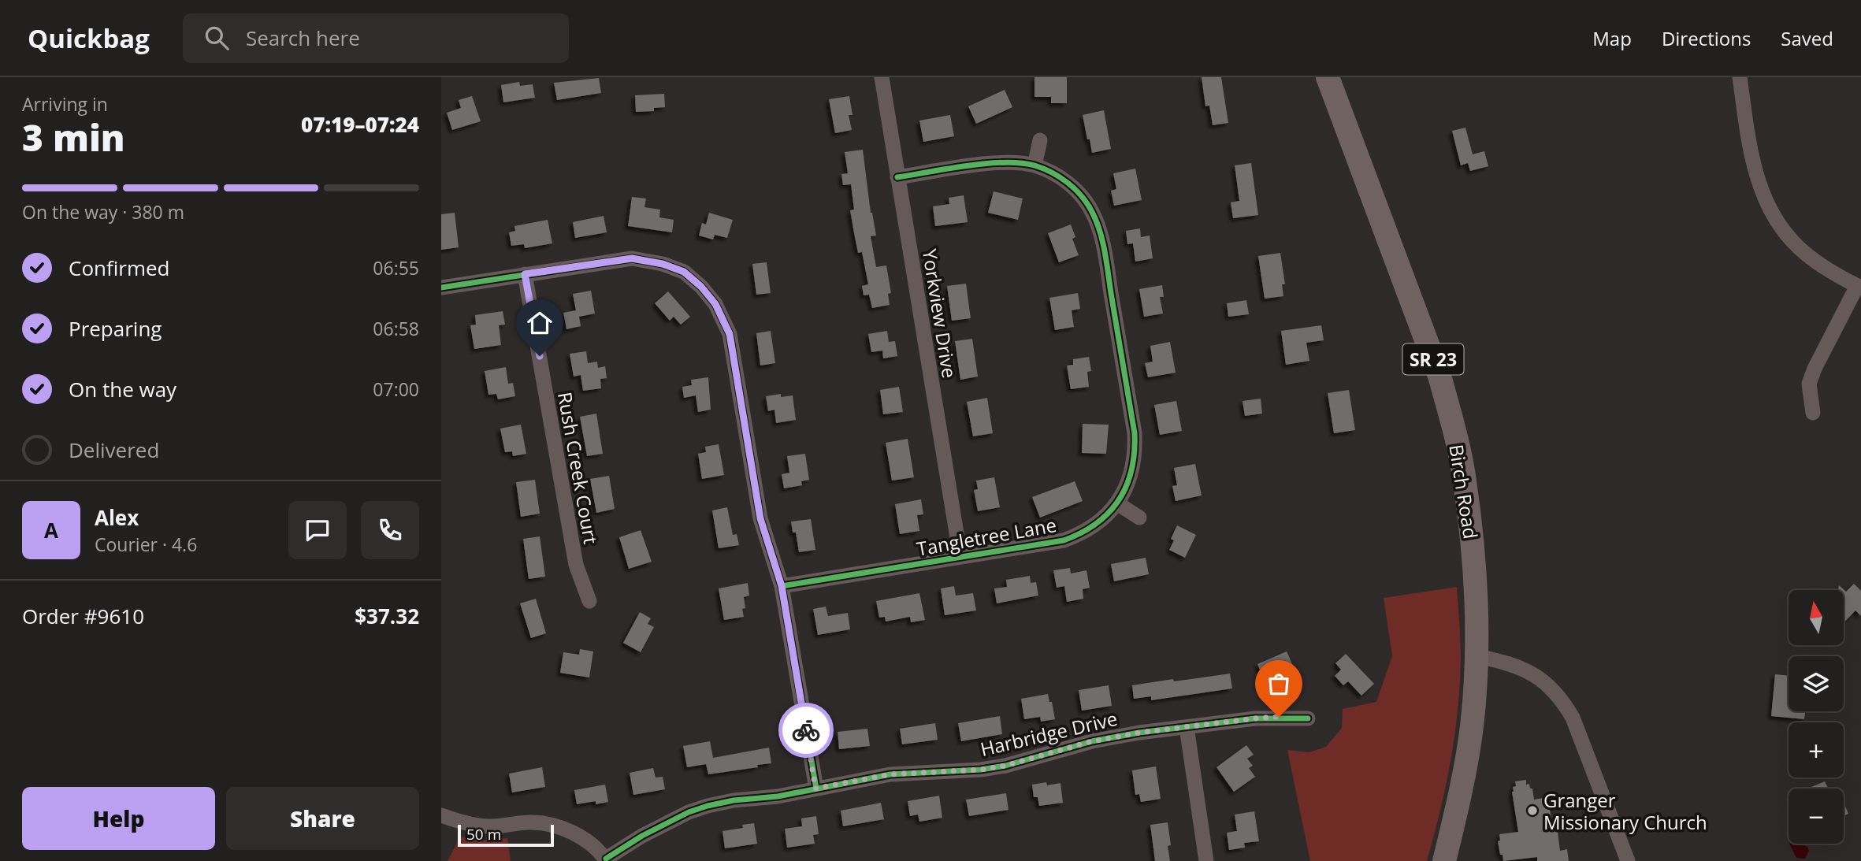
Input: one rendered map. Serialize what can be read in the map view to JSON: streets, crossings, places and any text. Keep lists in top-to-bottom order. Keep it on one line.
{"streets":{"main road":["SR 23","Birch Road"],"street":["Yorkview Drive","Rush Creek Court","Tangletree Lane","Harbridge Drive"]},"crossings":[["Yorkview Drive","Tangletree Lane"],["SR 23","Birch Road"]],"places":["Granger Missionary Church"],"scale_bar":"50 m","north":"top","page":{"header":"Quickbag","search":"Search here","nav":["Map","Directions","Saved"],"heading":["3 min","Arriving in","07:19–07:24"],"panel":["Alex","Courier · 4.6","Order #9610","$37.32"],"bar":"On the way · 380 m","list":[["Confirmed","06:55"],["Preparing","06:58"],["On the way","07:00"],"Delivered"],"round":"A","map_buttons":["+","−"],"buttons":["Help","Share"],"scale":"50 m"}}
